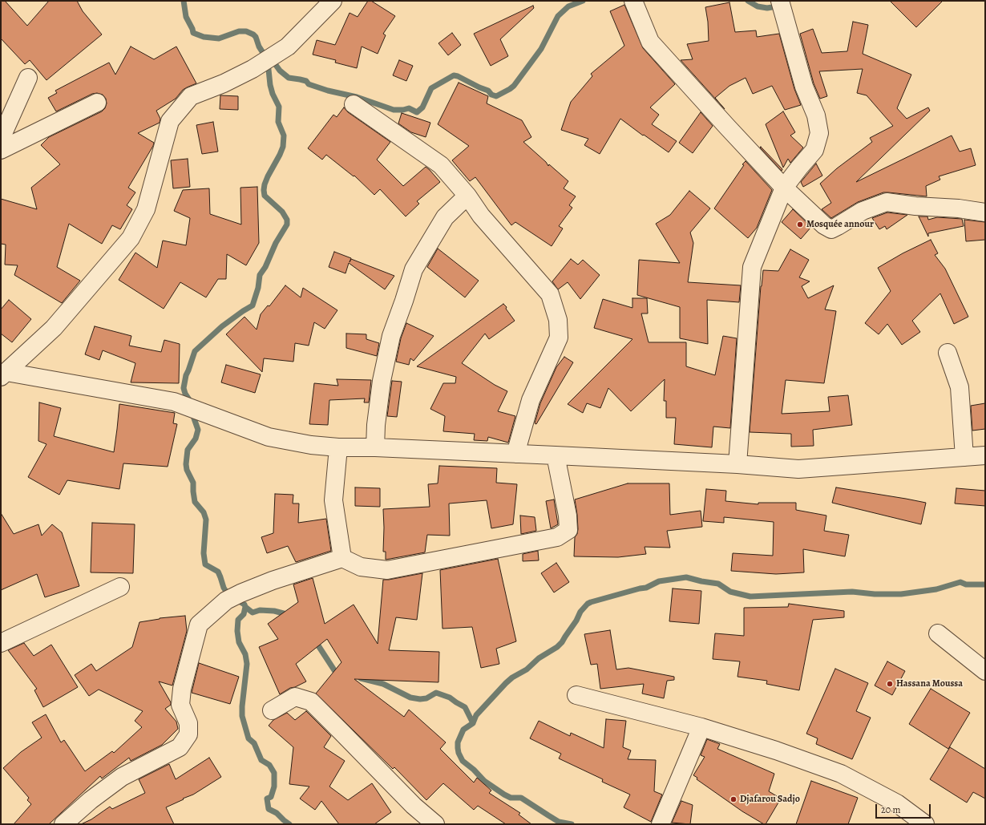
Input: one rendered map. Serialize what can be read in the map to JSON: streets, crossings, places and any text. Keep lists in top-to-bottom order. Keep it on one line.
{"places":["Mosquée annour","Hassana Moussa","Djafarou Sadjo"],"scale_bar":"20 m"}
